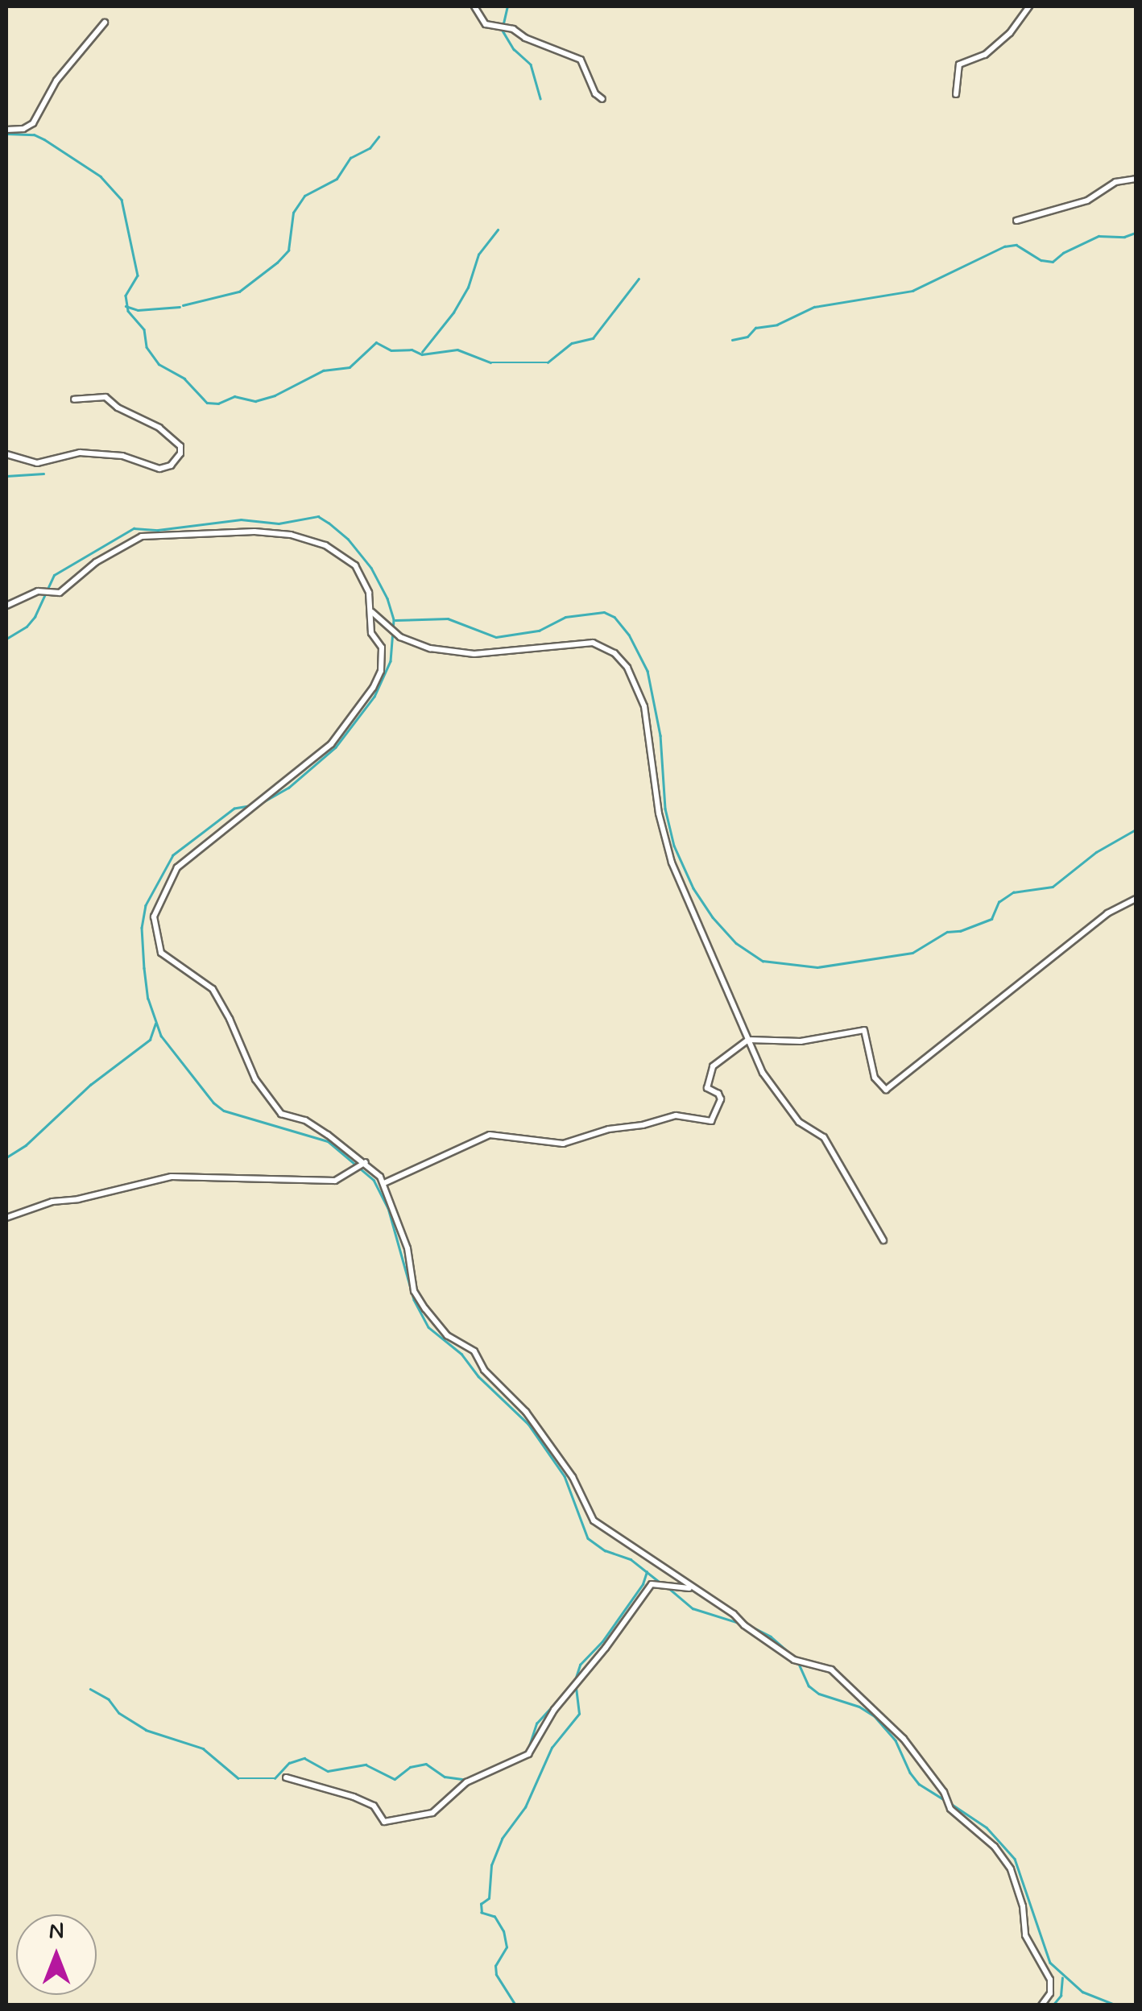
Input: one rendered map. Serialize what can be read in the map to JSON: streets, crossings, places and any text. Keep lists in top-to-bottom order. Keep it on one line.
{"north":"top"}
